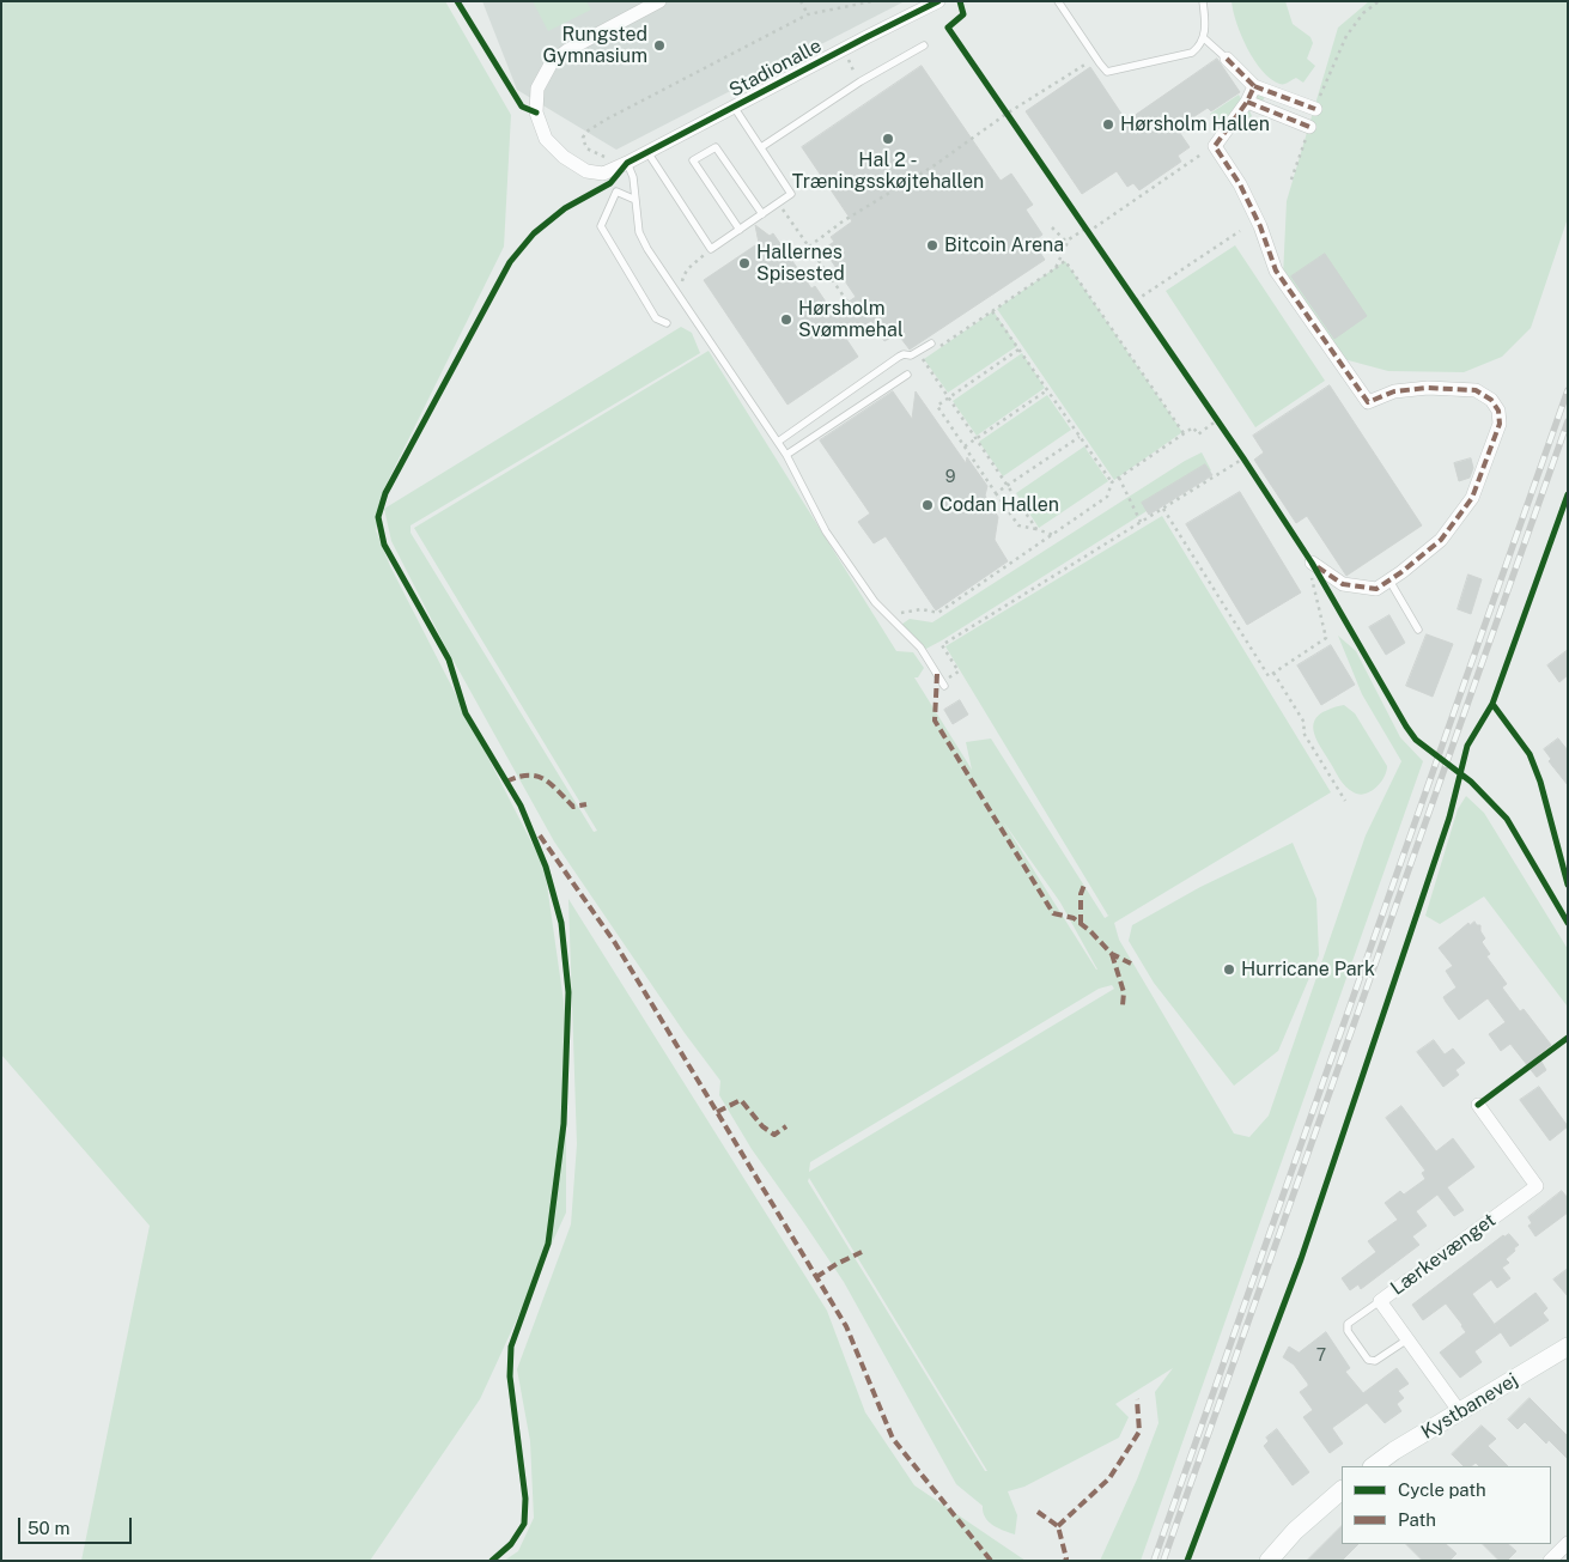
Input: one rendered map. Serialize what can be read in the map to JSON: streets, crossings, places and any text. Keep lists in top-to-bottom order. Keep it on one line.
{"streets":{"street":["Stadionalle","Lærkevænget","Kystbanevej"]},"crossings":[["Lærkevænget","Kystbanevej"]],"places":["Rungsted Gymnasium","Hørsholm Hallen","Hal 2 - Træningsskøjtehallen","Bitcoin Arena","Hallernes Spisested","Hørsholm Svømmehal","Codan Hallen","Hurricane Park"],"house_numbers":["9","7"],"legend":["Cycle path","Path"],"scale_bar":"50 m"}
